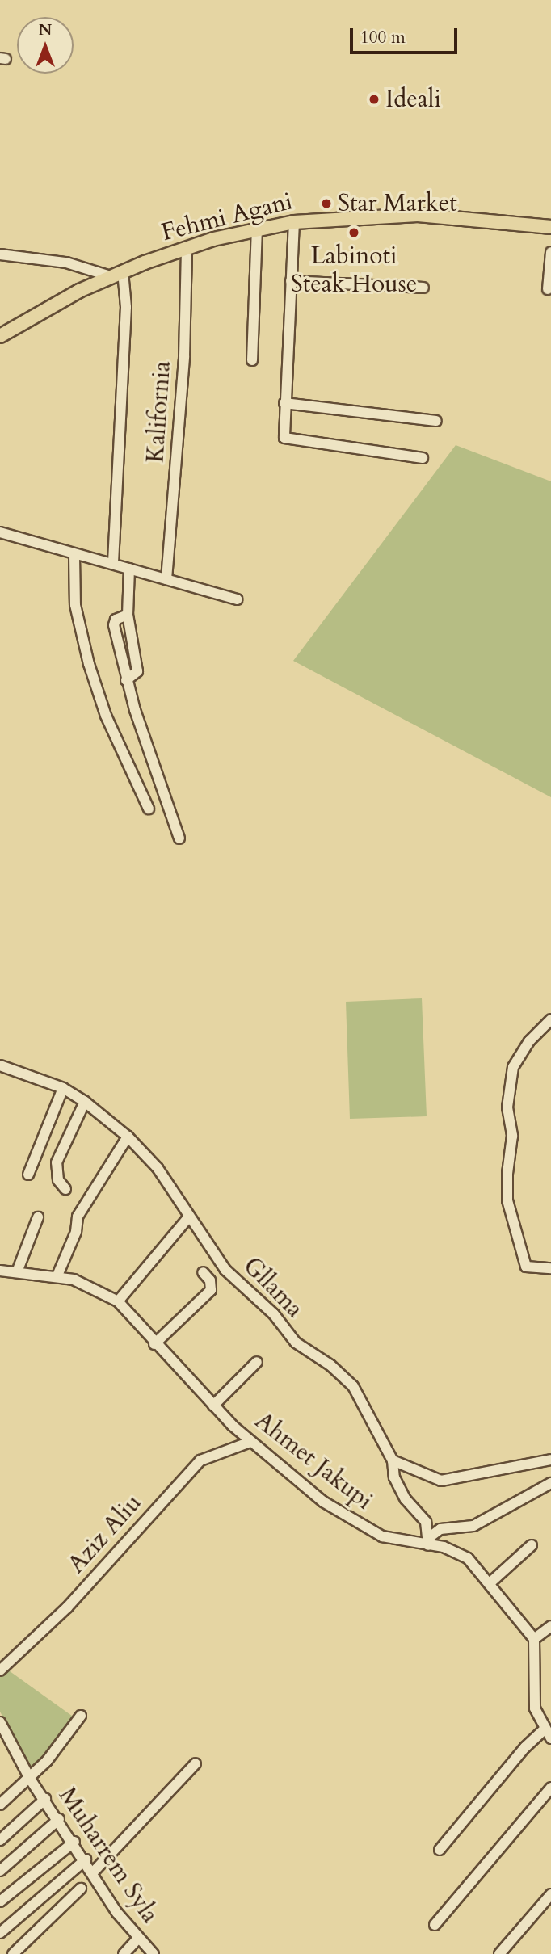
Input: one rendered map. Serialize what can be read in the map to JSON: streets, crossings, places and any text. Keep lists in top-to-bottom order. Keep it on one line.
{"streets":{"main road":["Fehmi Agani"],"street":["Kalifornia","Gllama","Ahmet Jakupi","Aziz Aliu","Muharrem Syla"]},"crossings":[["Fehmi Agani","Kalifornia"],["Gllama","Ahmet Jakupi"],["Ahmet Jakupi","Aziz Aliu"]],"places":["Ideali","Star Market","Labinoti Steak House"],"scale_bar":"100 m","north":"top"}
